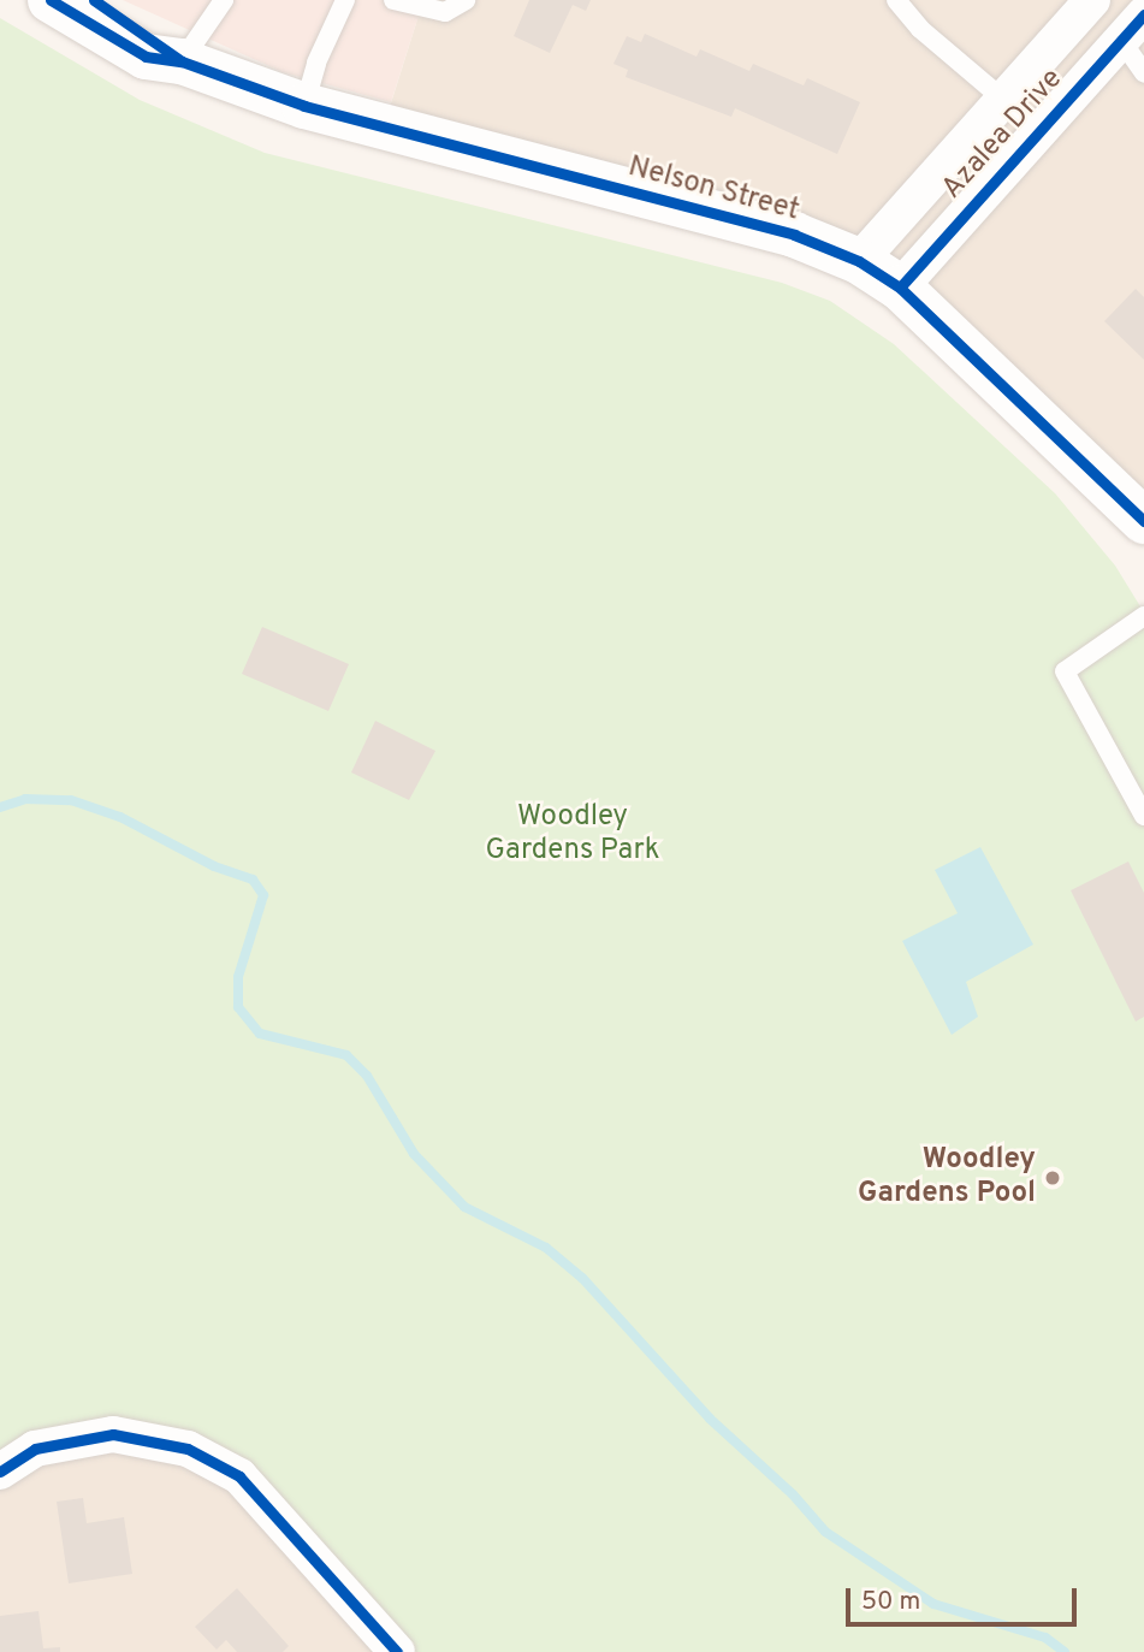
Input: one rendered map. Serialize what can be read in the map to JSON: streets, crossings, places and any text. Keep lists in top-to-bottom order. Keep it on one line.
{"streets":{"street":["Azalea Drive","Nelson Street"]},"crossings":[["Azalea Drive","Nelson Street"]],"parks":["Woodley Gardens Park"],"places":["Woodley Gardens Pool"],"scale_bar":"50 m"}
